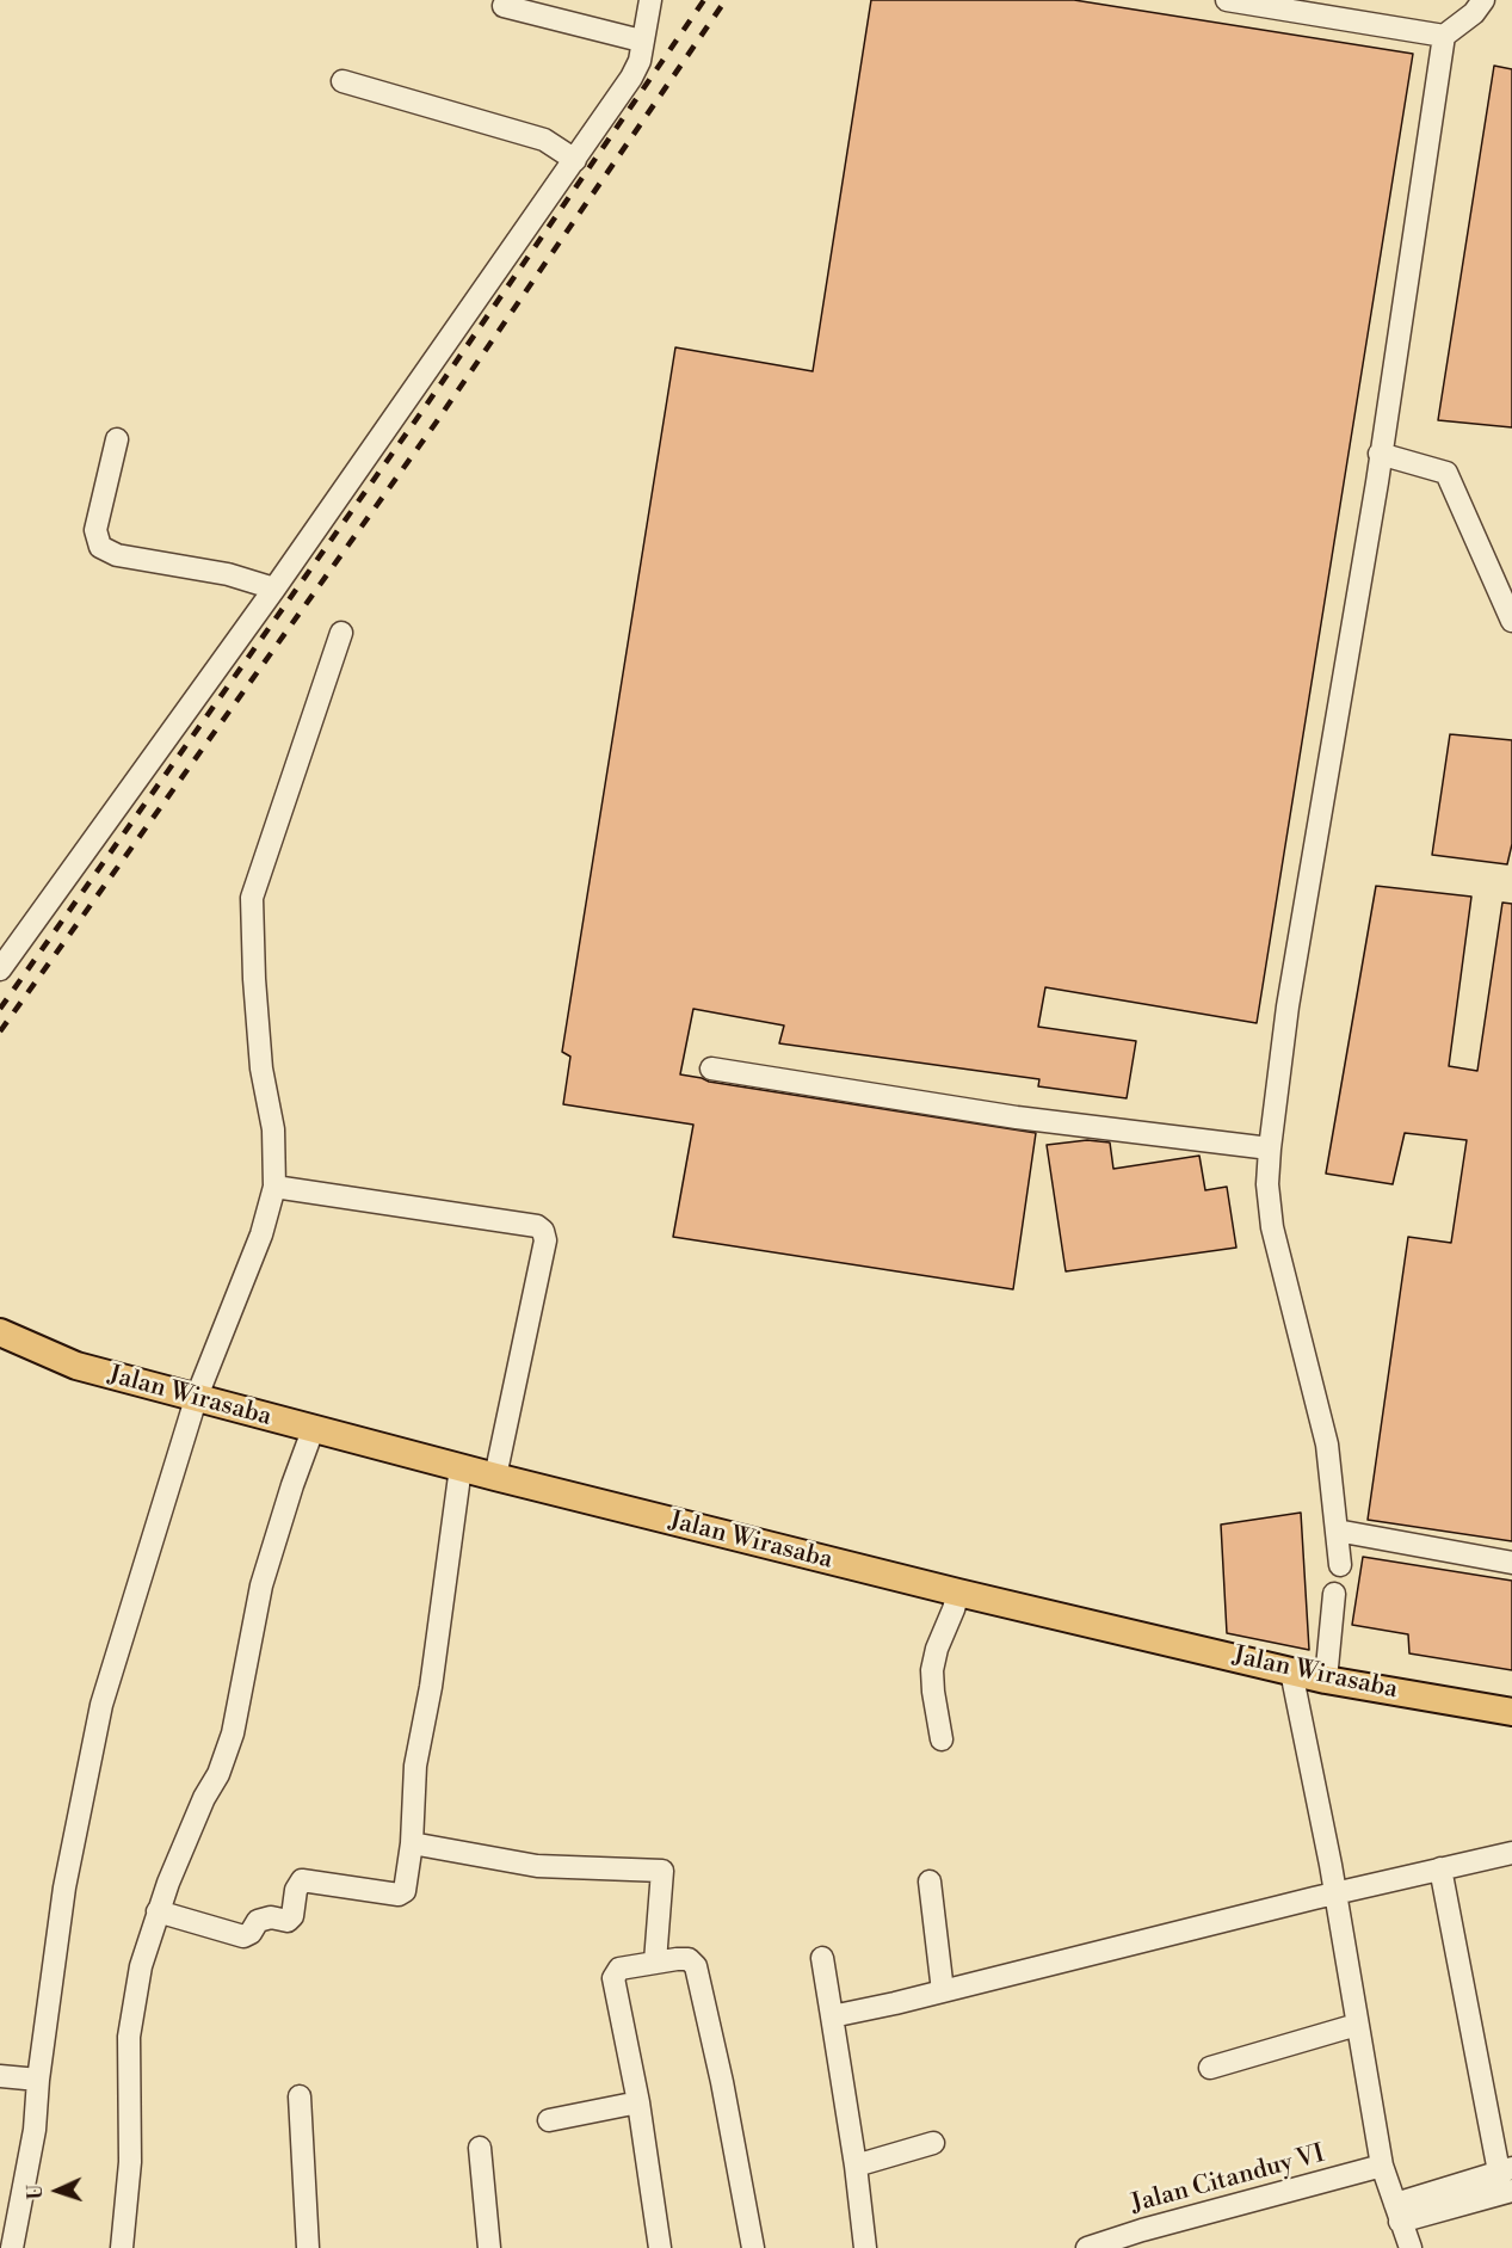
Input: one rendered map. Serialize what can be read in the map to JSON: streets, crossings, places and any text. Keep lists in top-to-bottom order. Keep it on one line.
{"streets":{"main road":["Jalan Wirasaba"],"street":["Jalan Citanduy VI"]},"north":"left"}
